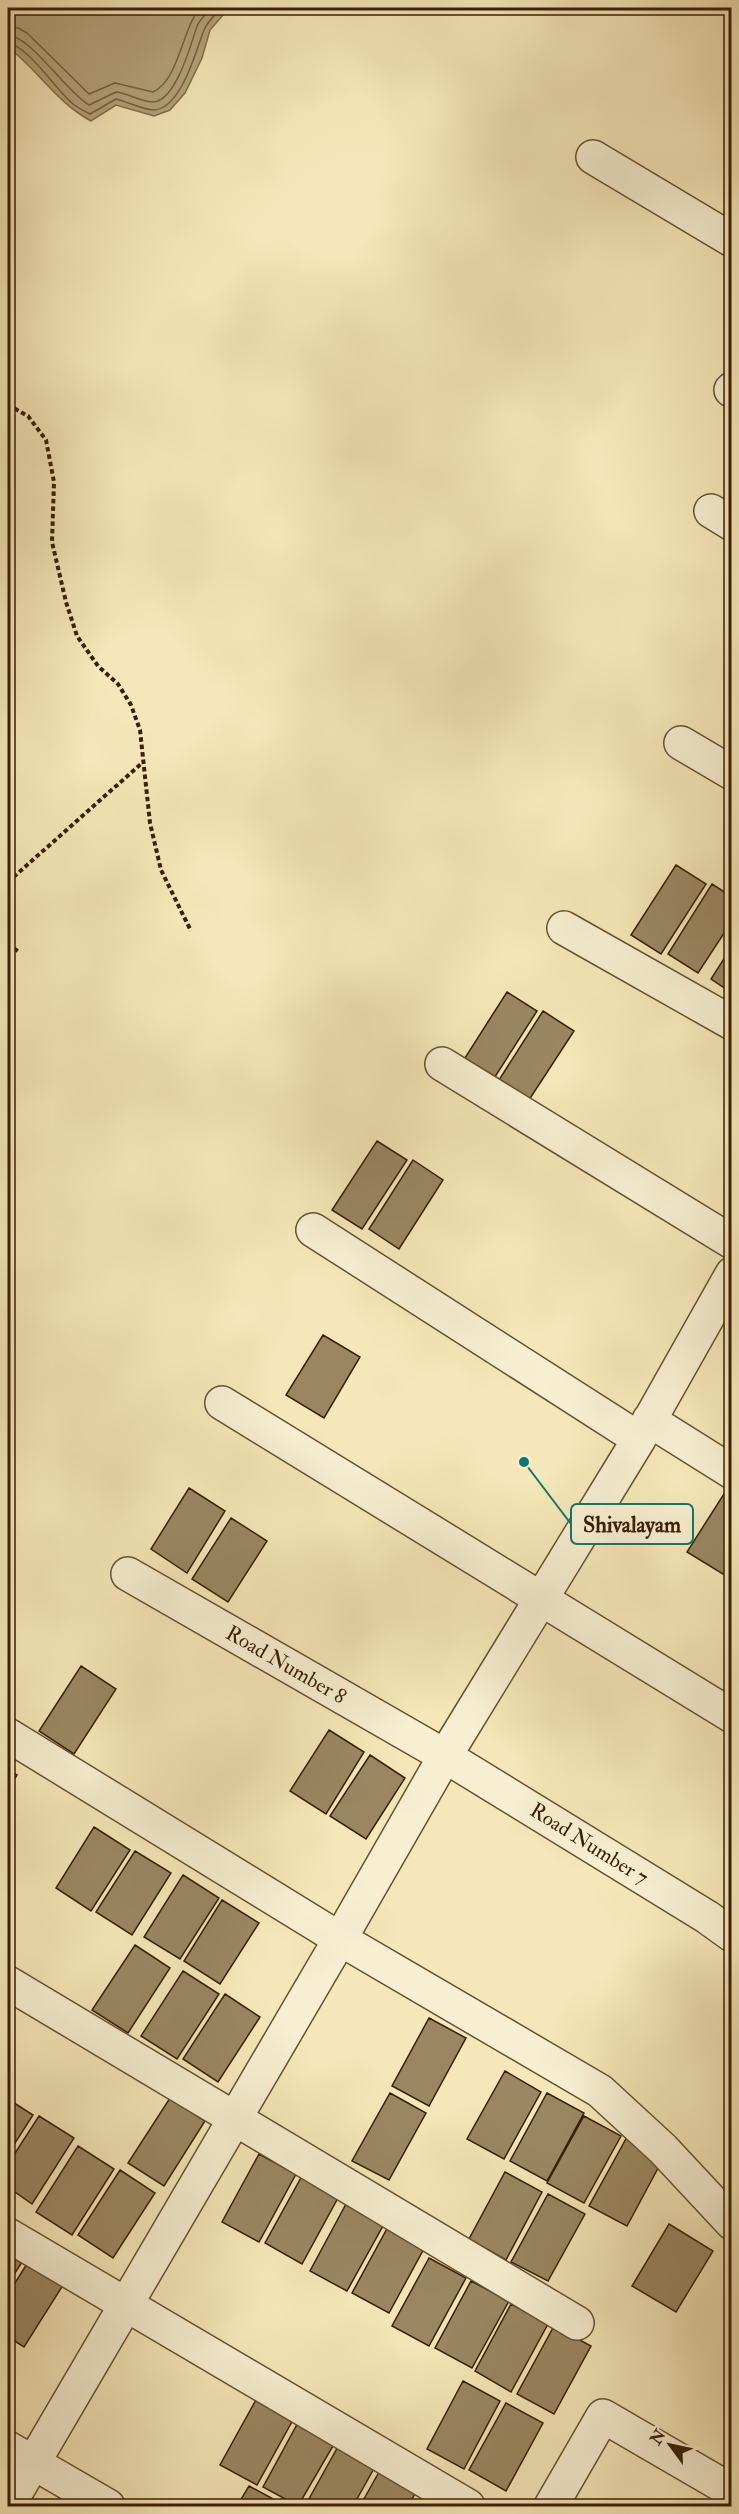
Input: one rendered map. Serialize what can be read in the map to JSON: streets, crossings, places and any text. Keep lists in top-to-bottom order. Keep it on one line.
{"streets":{"street":["Road Number 8","Road Number 7"]},"crossings":[["Road Number 8","Road Number 7"]],"places":["Shivalayam"],"north":"top left"}
